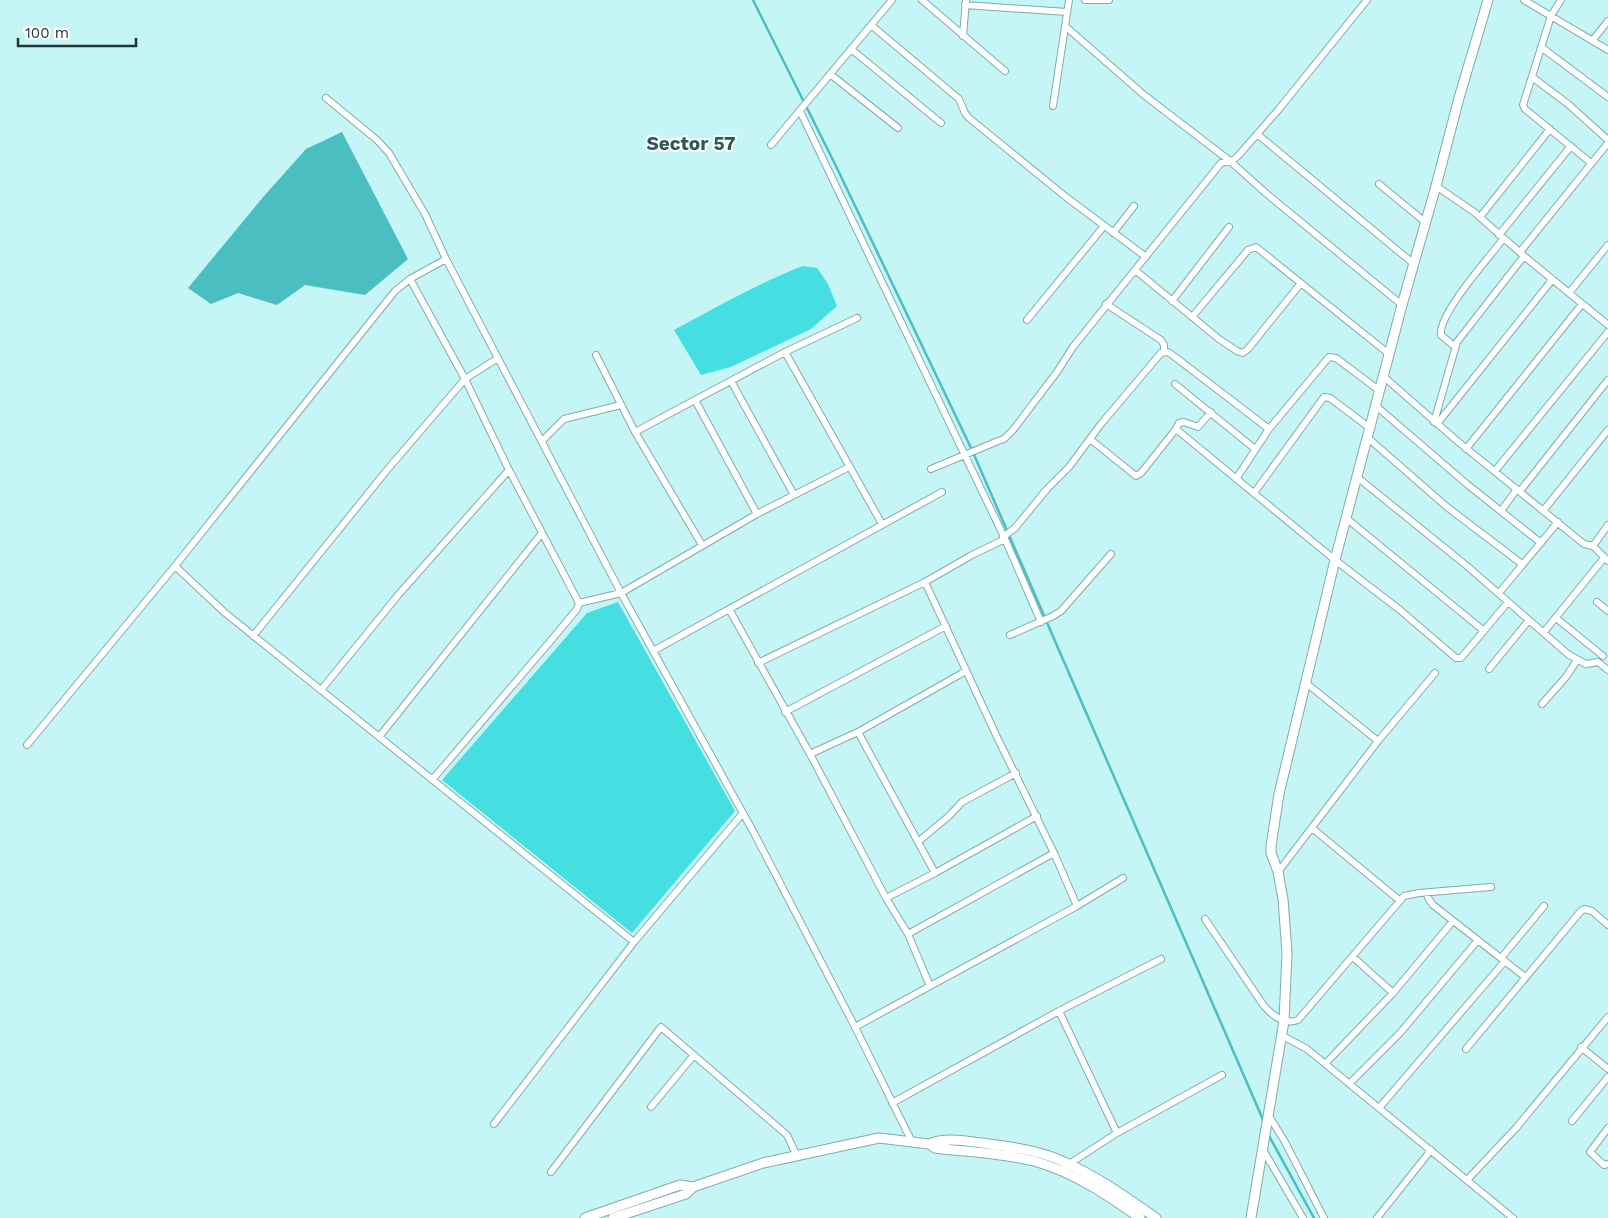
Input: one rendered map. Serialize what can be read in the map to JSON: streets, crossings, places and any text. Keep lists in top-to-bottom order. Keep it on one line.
{"districts":["Sector 57"],"scale_bar":"100 m"}
